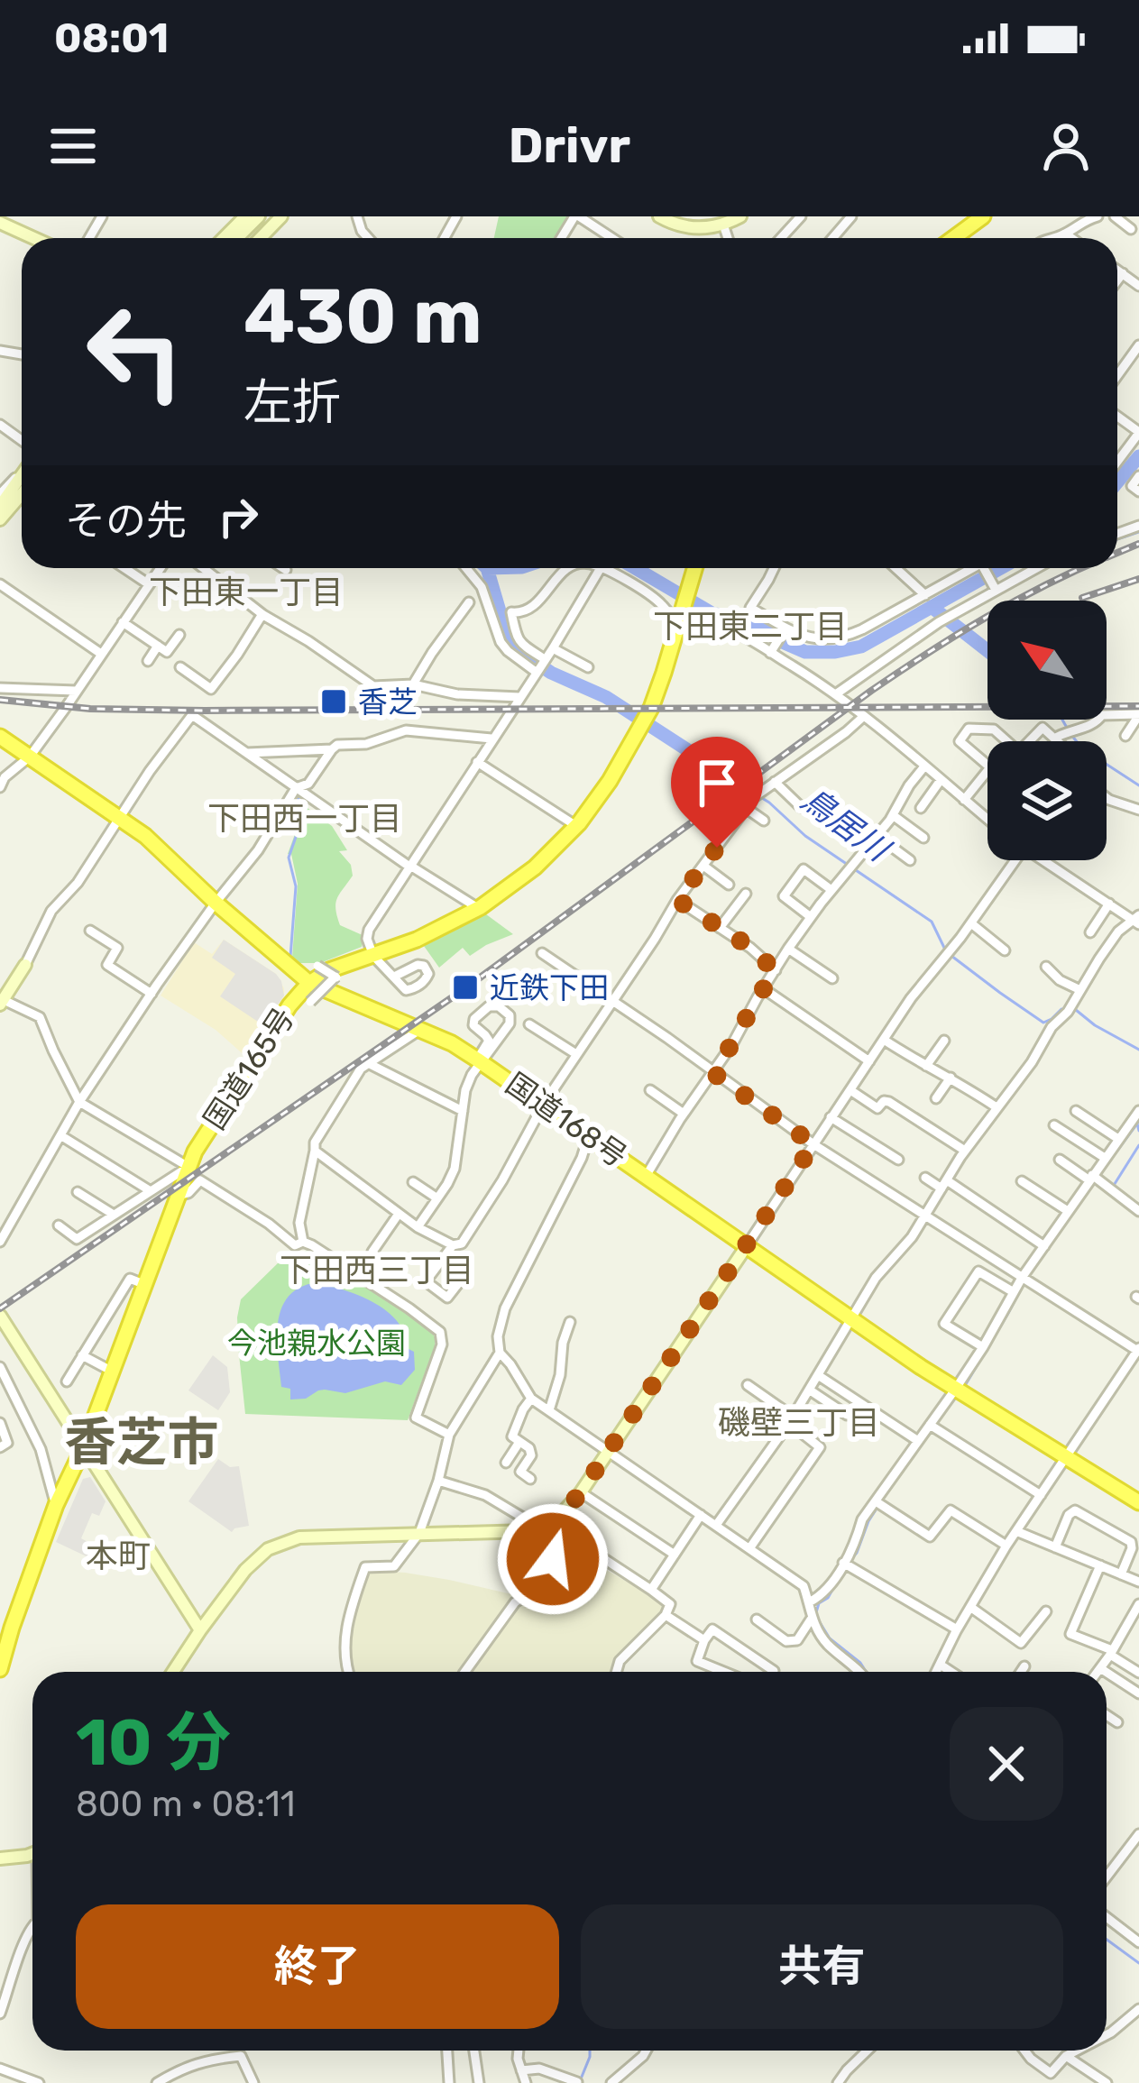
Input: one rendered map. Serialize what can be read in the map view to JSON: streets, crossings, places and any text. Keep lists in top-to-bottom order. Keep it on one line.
{"streets":{"highway":["国道165号","国道168号"]},"crossings":[["国道165号","国道168号"]],"districts":["下田東一丁目","下田東二丁目","下田西一丁目","下田西三丁目","磯壁三丁目","香芝市","本町"],"water":["鳥居川"],"parks":["今池親水公園"],"places":{"transit":["香芝","近鉄下田"]},"north":"top left","page":{"status":"08:01","header":"Drivr","turn":["430 m","左折"],"then":"その先","heading":["10 分","800 m · 08:11"],"buttons":["終了","共有"]}}
